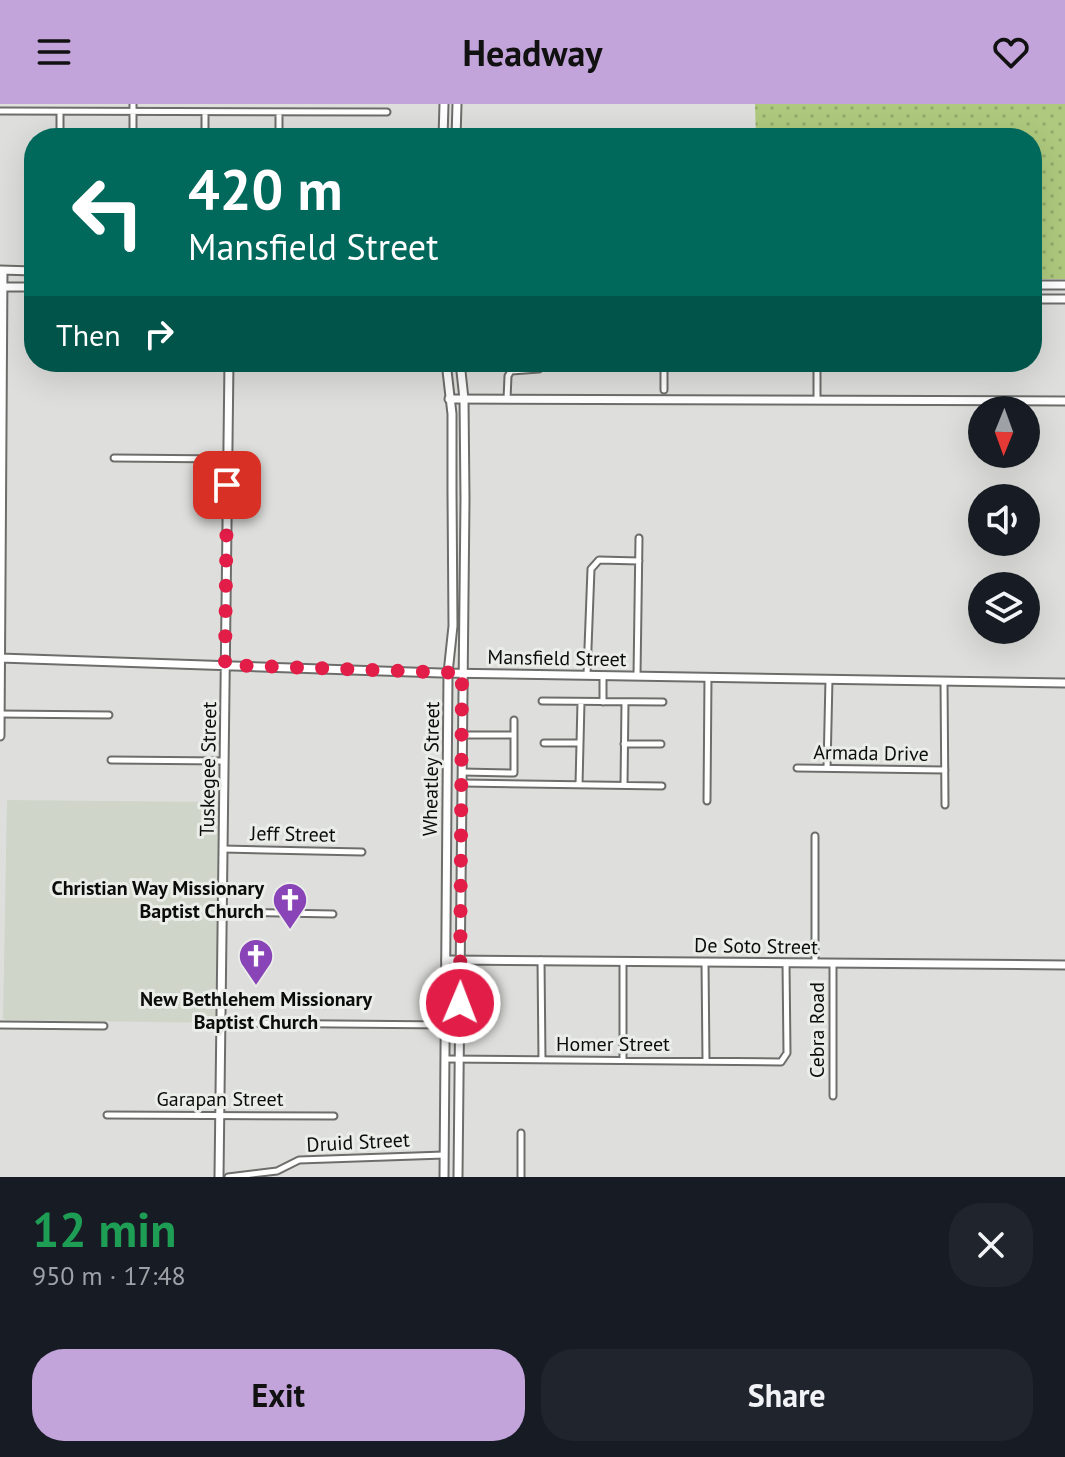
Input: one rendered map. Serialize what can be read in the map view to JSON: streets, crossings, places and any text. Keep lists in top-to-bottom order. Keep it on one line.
{"streets":{"street":["Mansfield Street","Armada Drive","Tuskegee Street","Wheatley Street","Jeff Street","De Soto Street","Cebra Road","Homer Street","Garapan Street","Druid Street"]},"crossings":[["Mansfield Street","Tuskegee Street"],["Mansfield Street","Wheatley Street"],["Tuskegee Street","Jeff Street"],["Tuskegee Street","Garapan Street"],["Wheatley Street","De Soto Street"],["Wheatley Street","Homer Street"],["Wheatley Street","Druid Street"],["De Soto Street","Cebra Road"],["De Soto Street","Homer Street"]],"places":{"church":["Christian Way Missionary Baptist Church","New Bethlehem Missionary Baptist Church"]},"north":"bottom","page":{"header":"Headway","turn":["420 m","Mansfield Street"],"then":"Then","heading":["12 min","950 m · 17:48"],"buttons":["Exit","Share"]}}
